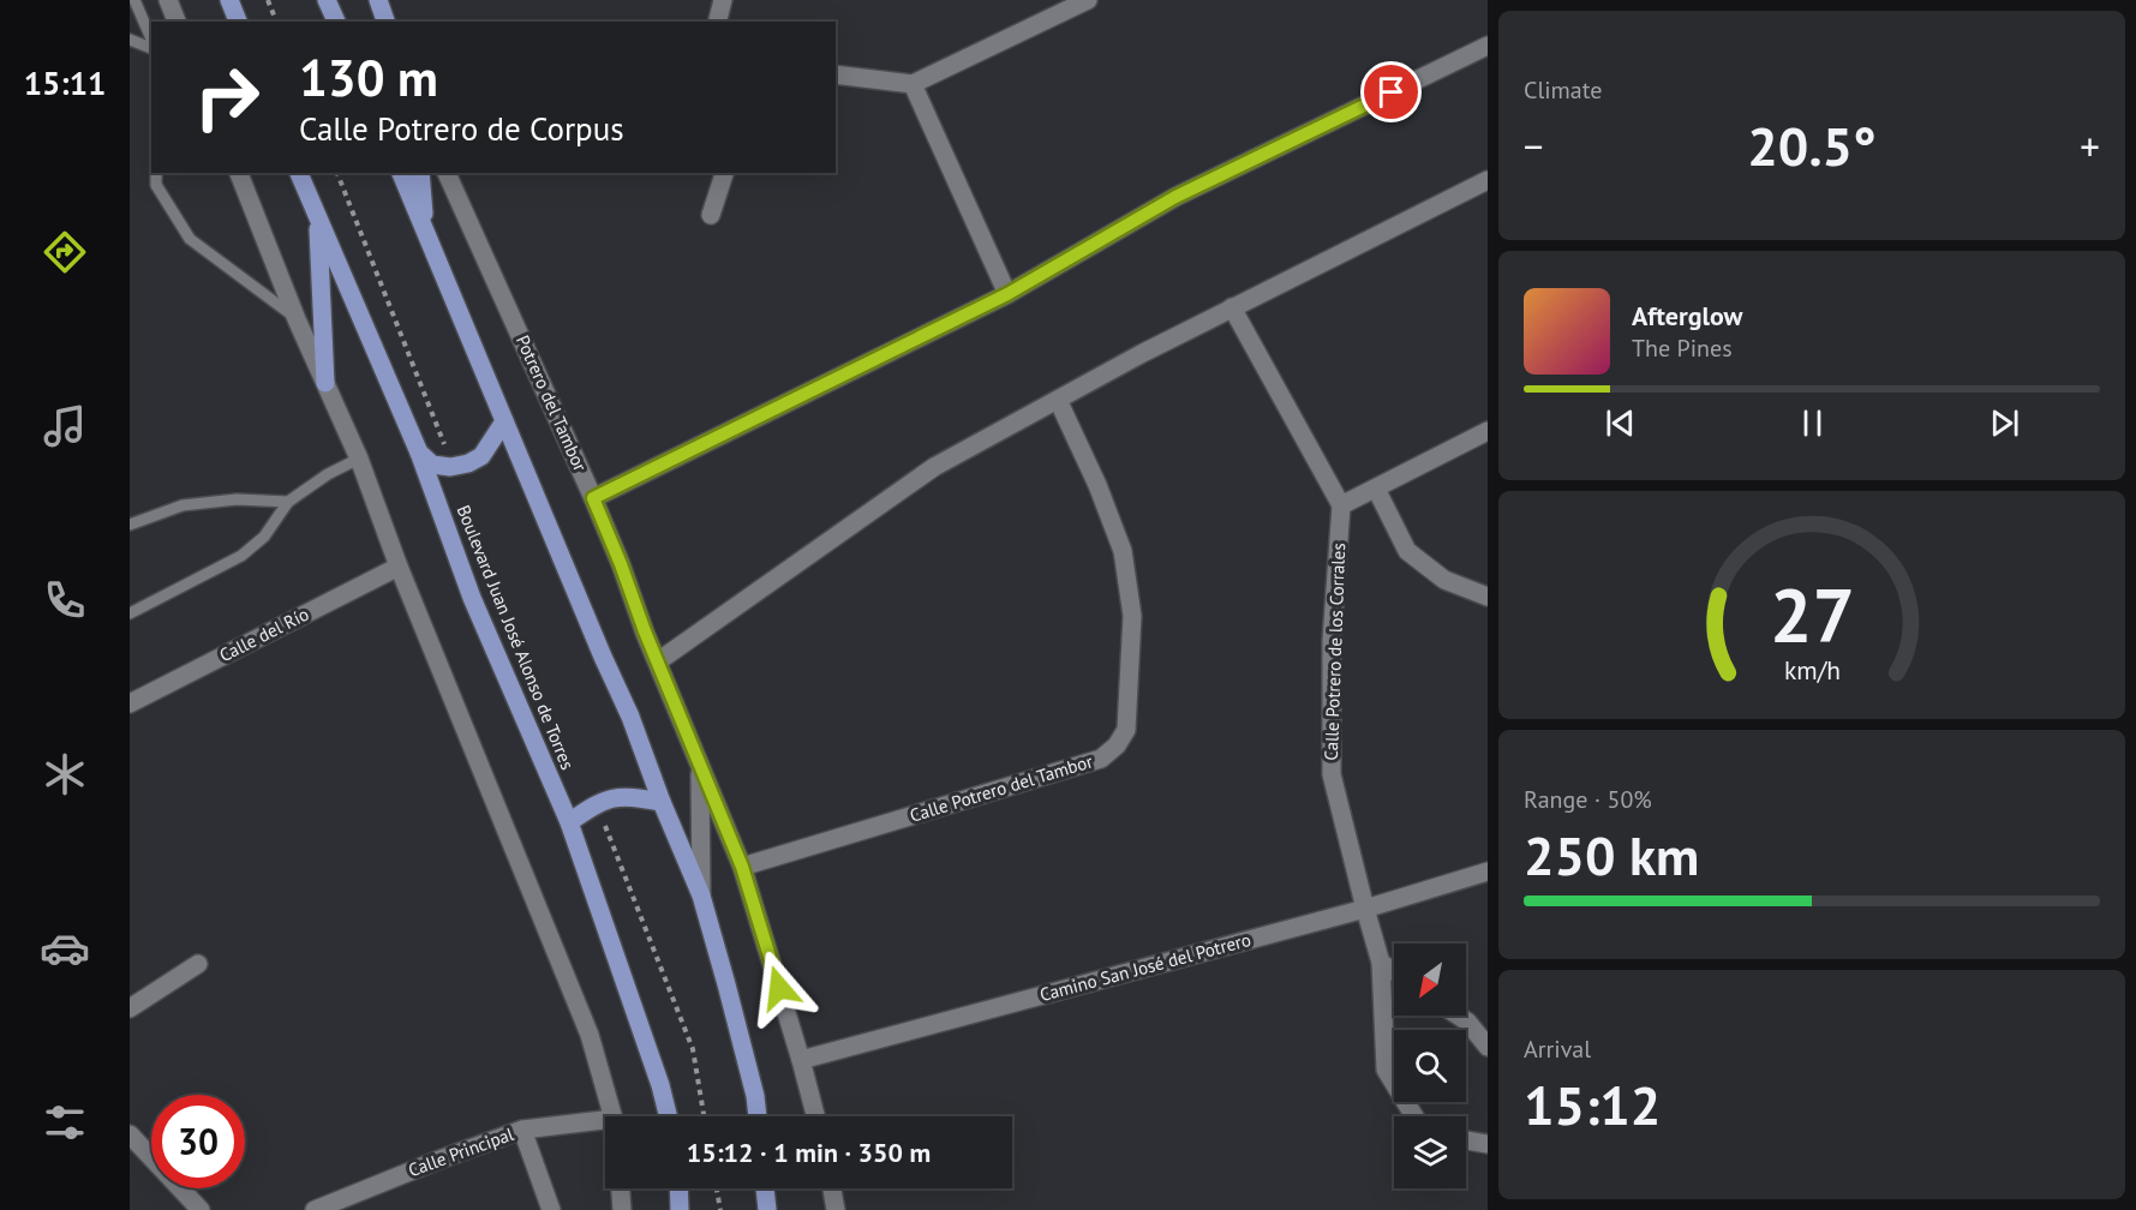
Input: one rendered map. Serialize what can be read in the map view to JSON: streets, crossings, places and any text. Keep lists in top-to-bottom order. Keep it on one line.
{"streets":{"main road":["Boulevard Juan José Alonso de Torres"],"street":["Potrero del Tambor","Calle del Río","Calle Potrero de los Corrales","Calle Potrero del Tambor","Camino San José del Potrero","Calle Principal"]},"crossings":[["Potrero del Tambor","Calle Potrero del Tambor"],["Potrero del Tambor","Camino San José del Potrero"],["Calle Potrero de los Corrales","Camino San José del Potrero"]],"north":"bottom left","page":{"tabs":"15:11","tile":["Climate",["Range · 50%","250 km"],["Arrival","15:12"]],"turn":["130 m","Calle Potrero de Corpus"],"heat":["−","20.5°","+"],"song":["Afterglow","The Pines"],"limit":"30","trip":"15:12 · 1 min · 350 m","gauge":["27","km/h"]}}
